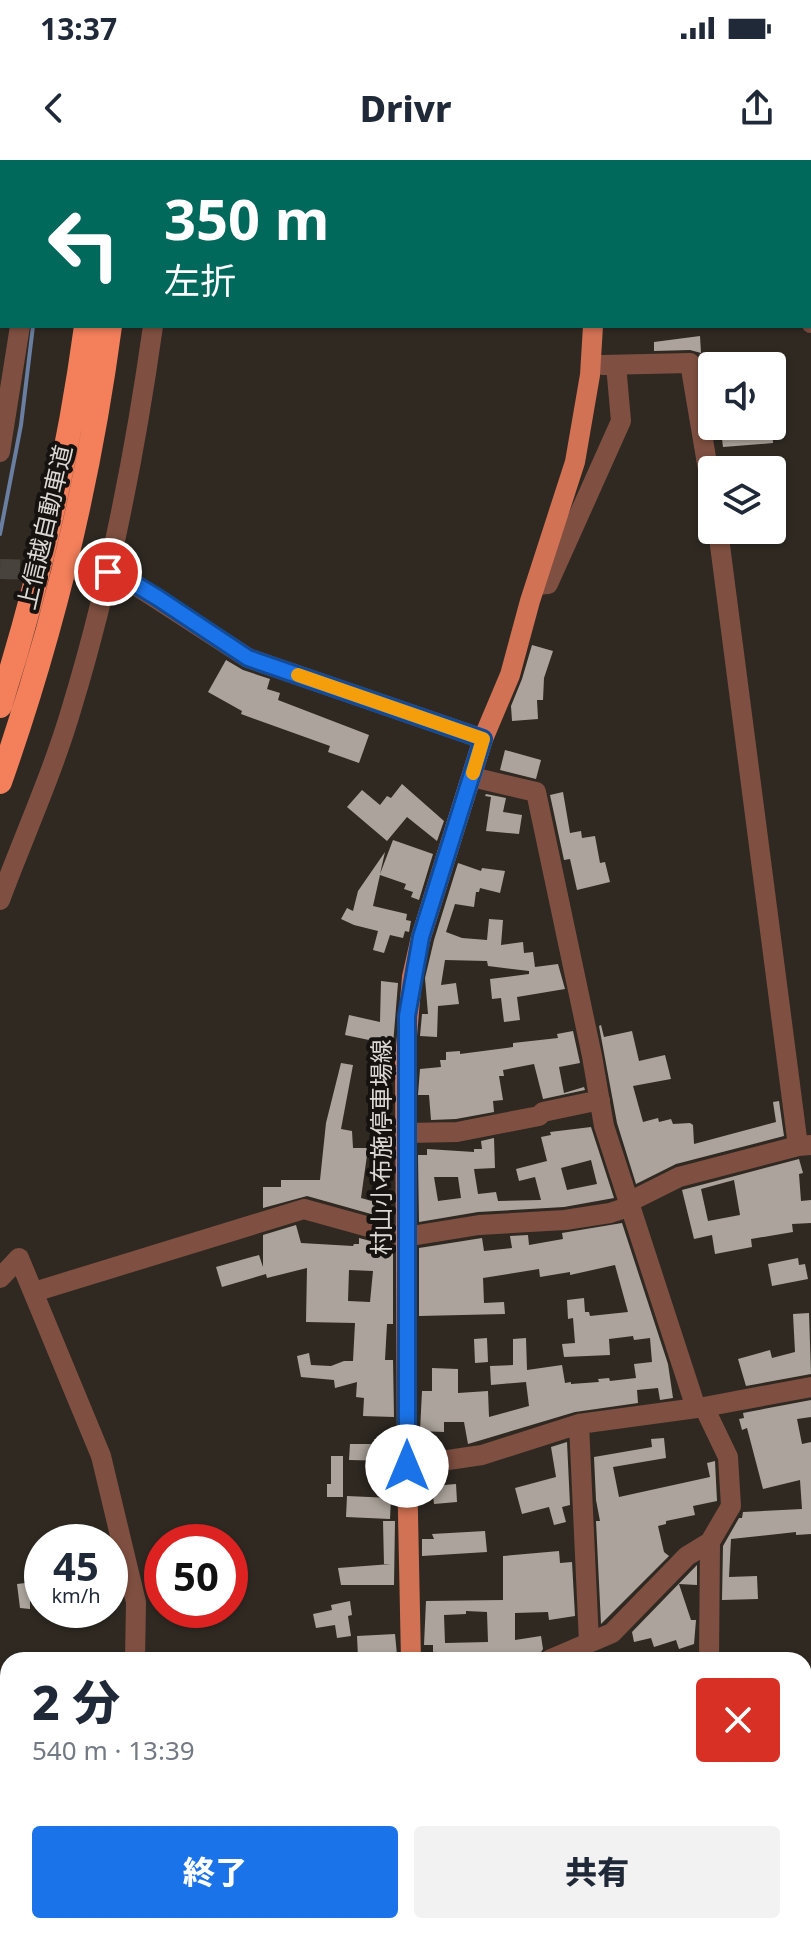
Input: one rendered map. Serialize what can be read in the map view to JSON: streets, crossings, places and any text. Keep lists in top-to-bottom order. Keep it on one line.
{"streets":{"highway":["上信越自動車道"],"main road":["村山小布施停車場線"]},"page":{"status":"13:37","header":"Drivr","turn":["350 m","左折"],"speed":"45 km/h","limit":"50","heading":["2 分","540 m · 13:39"],"buttons":["終了","共有"]}}
